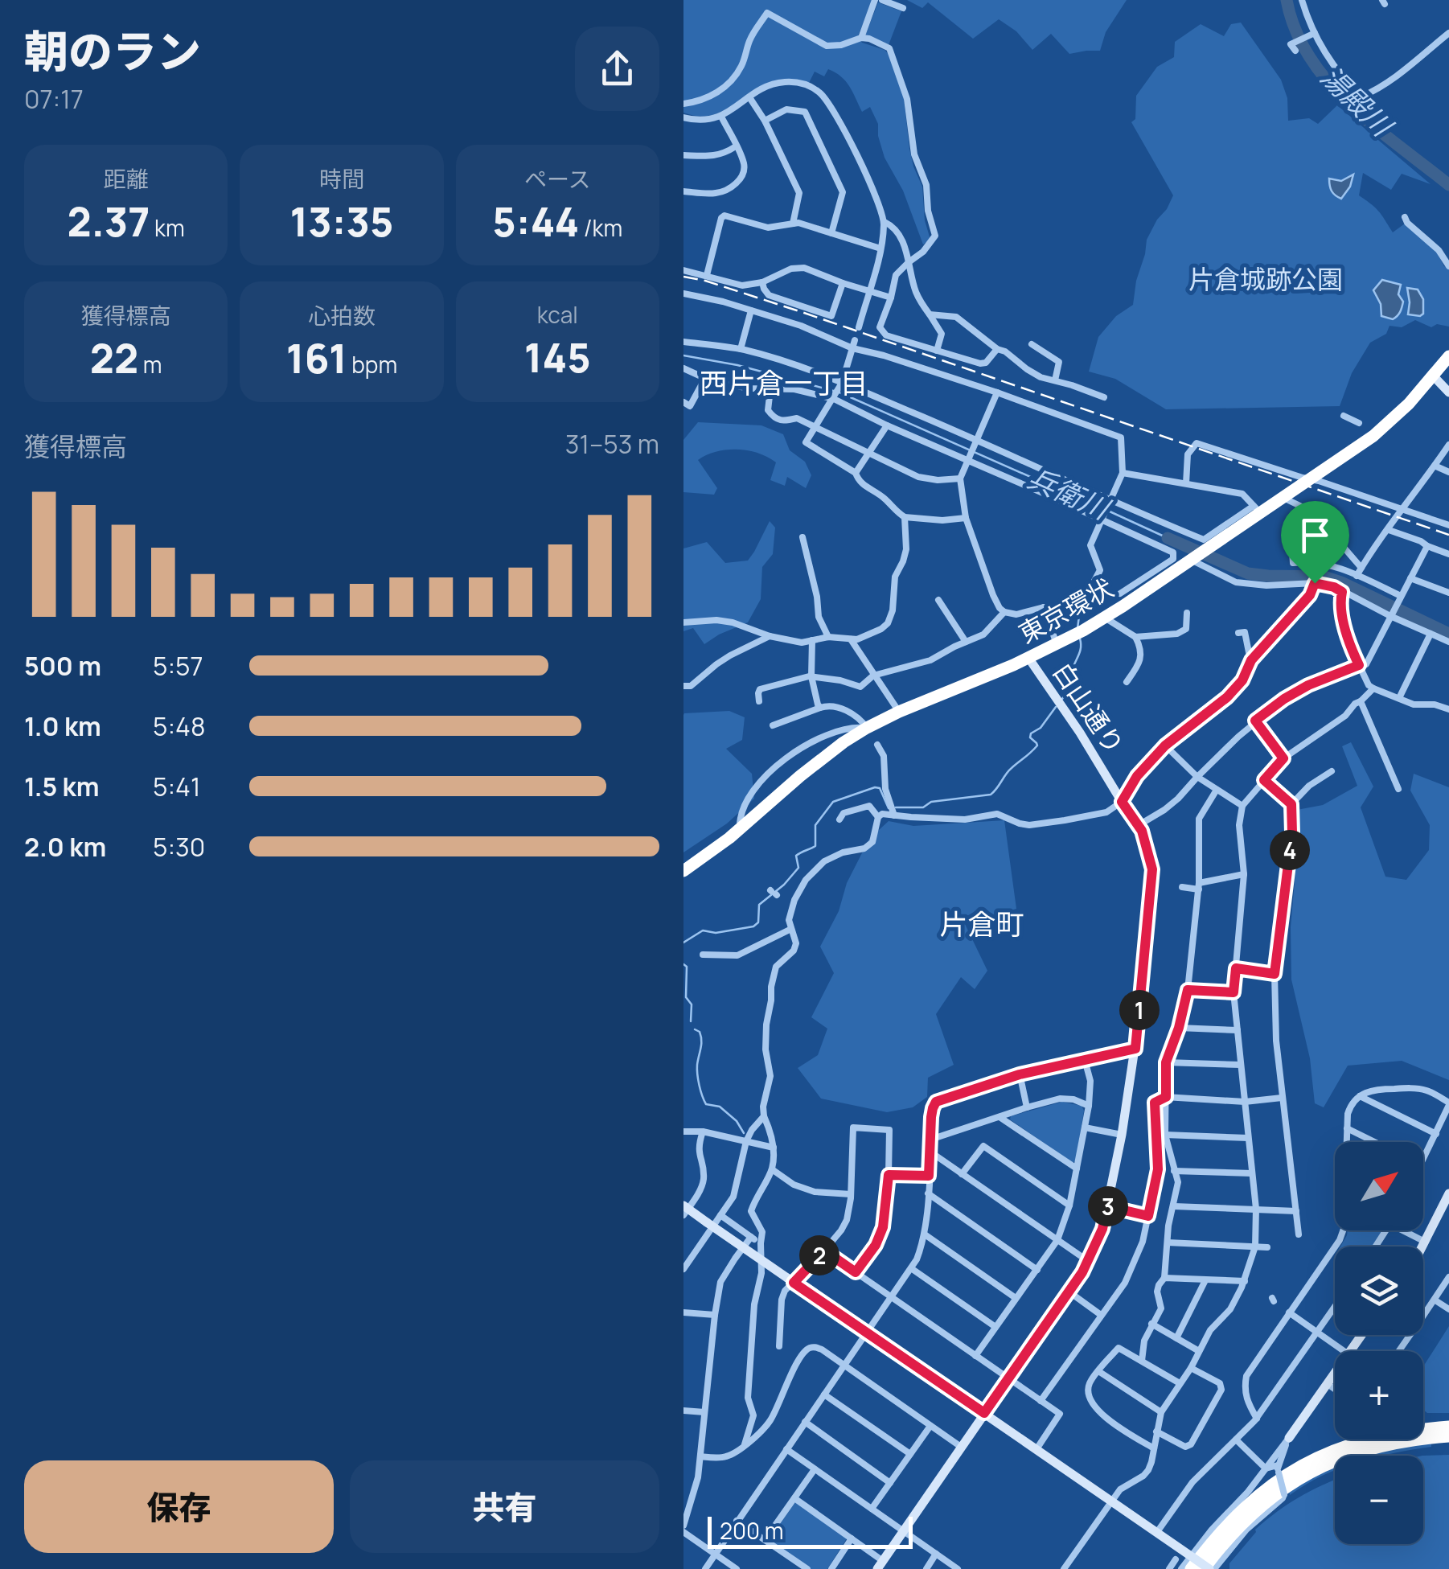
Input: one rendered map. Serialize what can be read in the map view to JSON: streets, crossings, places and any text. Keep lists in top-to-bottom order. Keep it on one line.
{"streets":{"highway":["東京環状"],"street":["白山通り"]},"crossings":[["東京環状","白山通り"]],"districts":["西片倉一丁目","片倉町"],"water":["湯殿川","兵衛川"],"parks":["片倉城跡公園"],"scale_bar":"200 m","north":"top right","page":{"heading":["朝のラン","07:17"],"stats":[["距離","2.37 km"],["時間","13:35"],["ペース","5:44 /km"],["獲得標高","22 m"],["心拍数","161 bpm"],["kcal","145"]],"chart":["獲得標高","31–53 m"],"list":[{"name":"500 m","note":"5:57"},{"name":"1.0 km","note":"5:48"},{"name":"1.5 km","note":"5:41"},{"name":"2.0 km","note":"5:30"}],"pins":["4","1","3","2"],"map_buttons":["+","−"],"buttons":["保存","共有"],"scale":"200 m"}}
